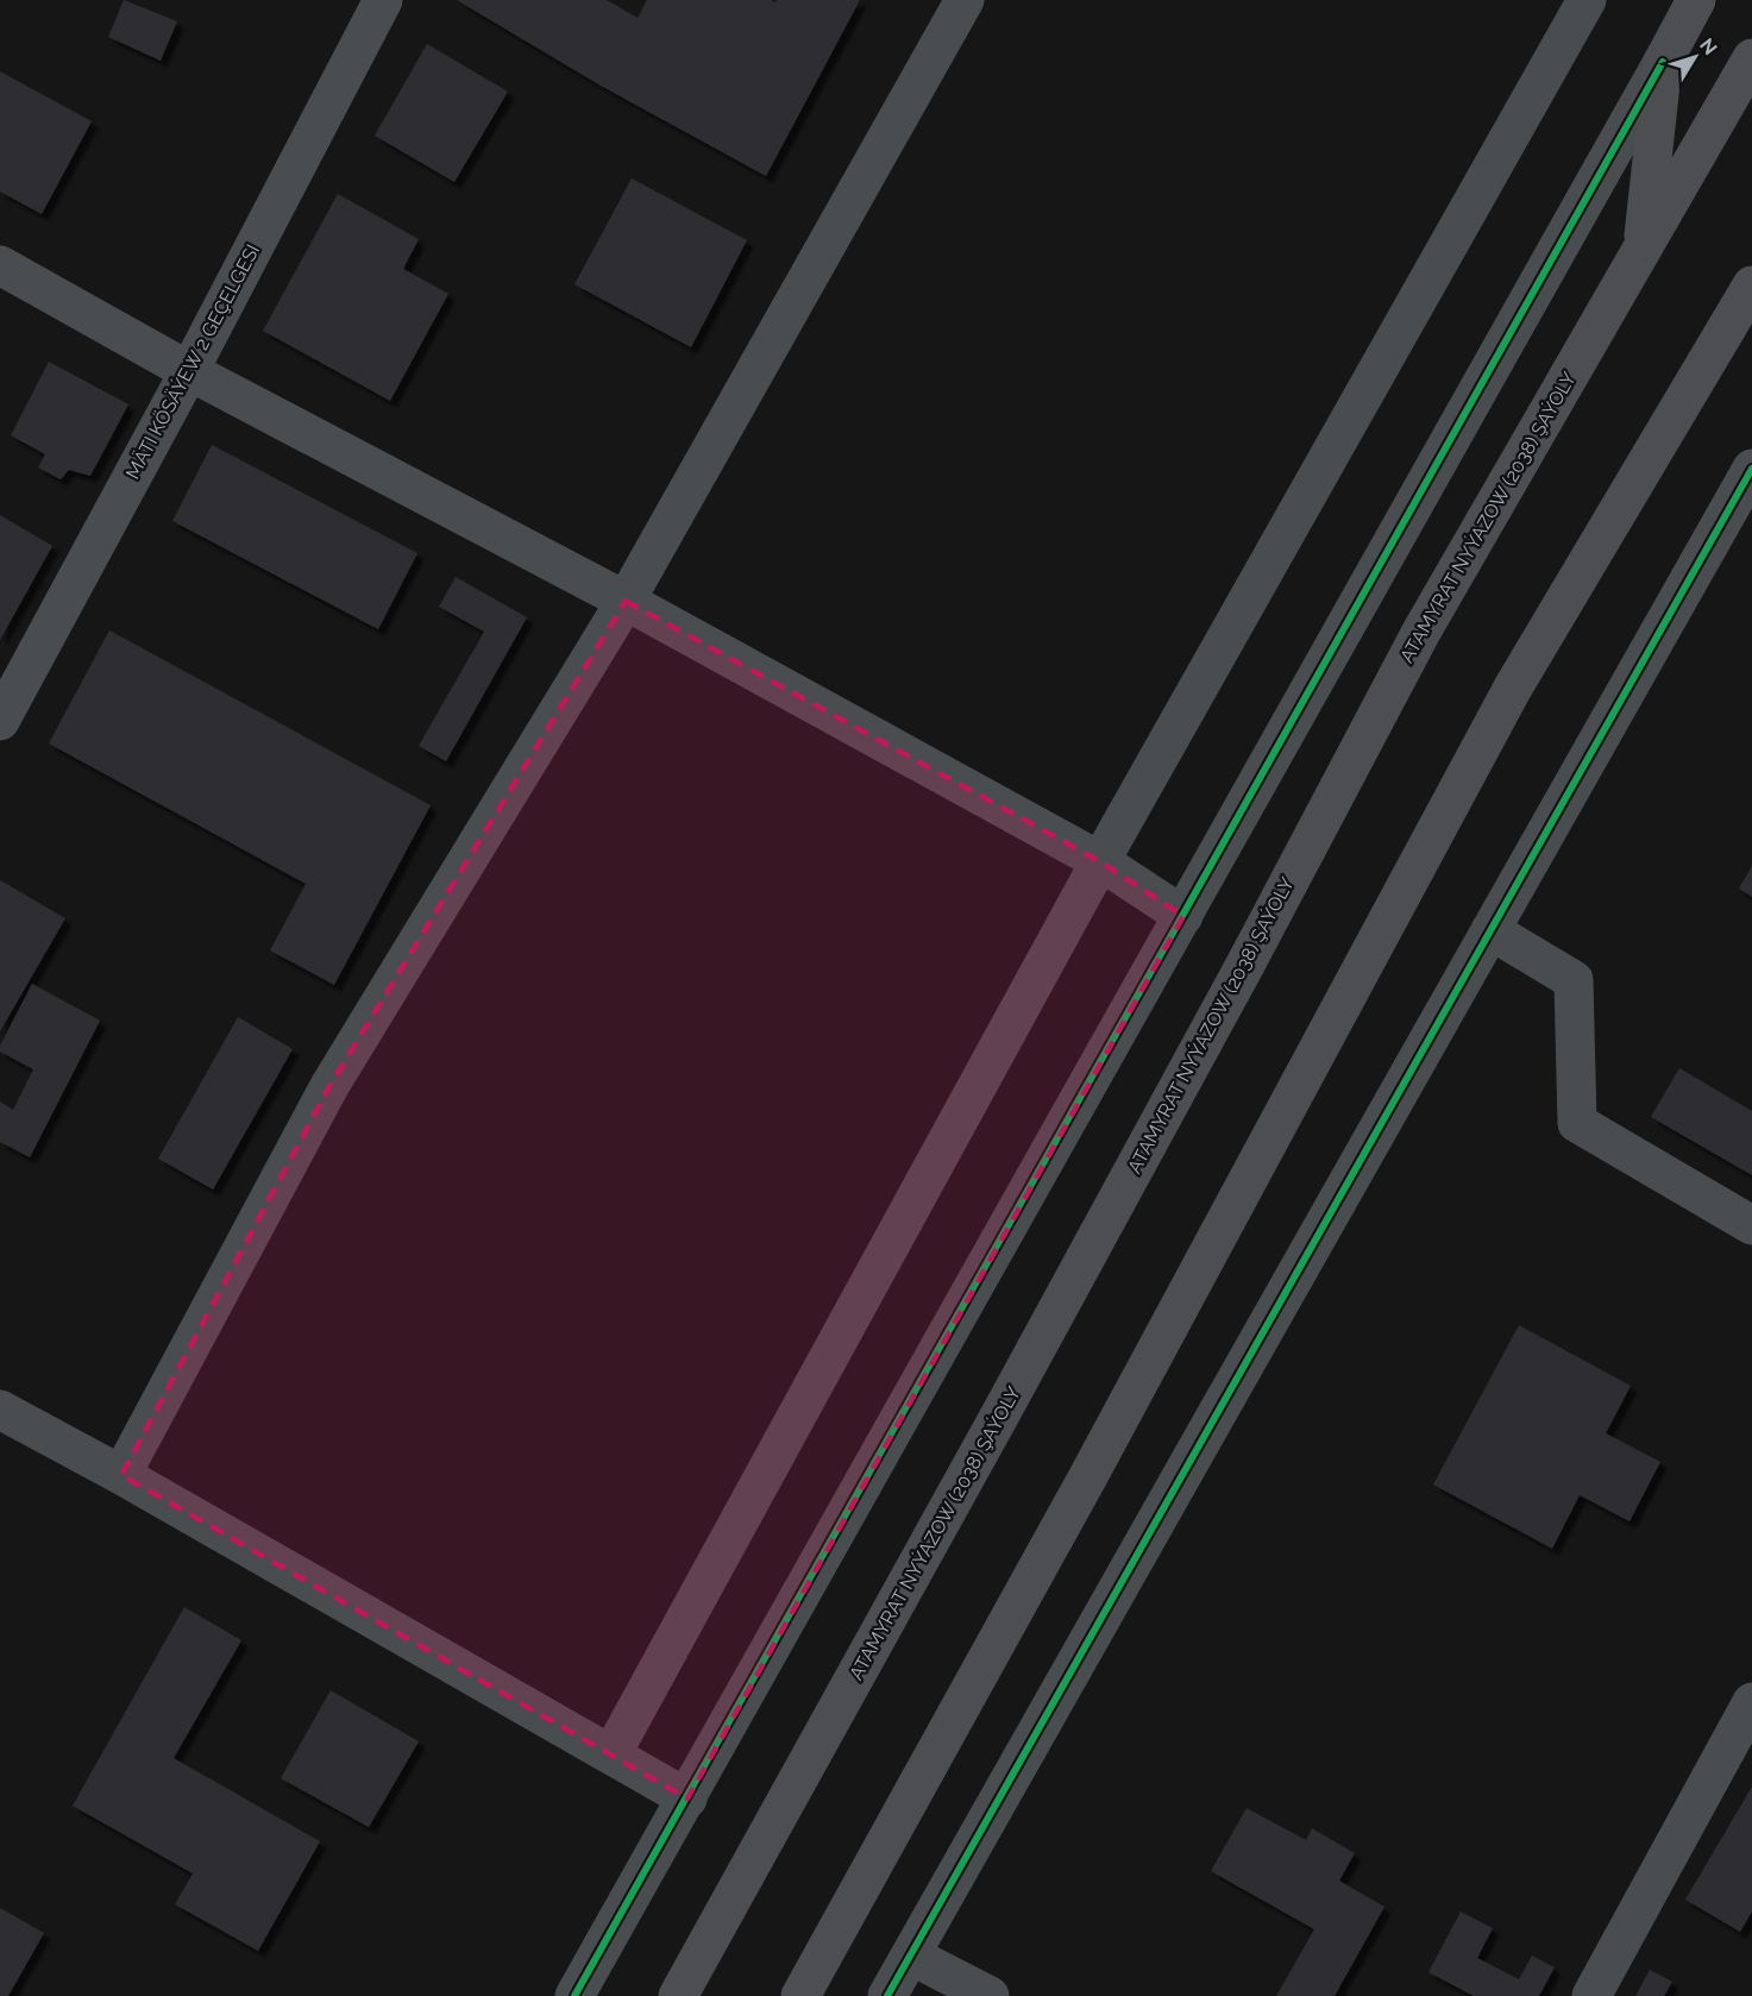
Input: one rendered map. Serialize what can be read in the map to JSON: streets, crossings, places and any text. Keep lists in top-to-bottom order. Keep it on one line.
{"streets":{"main road":["ATAMYRAT NYÝAZOW (2038) ŞAÝOLY"],"street":["MÄTI KÖSÄÝEW 2 GEÇELGESI"]},"north":"top right"}
